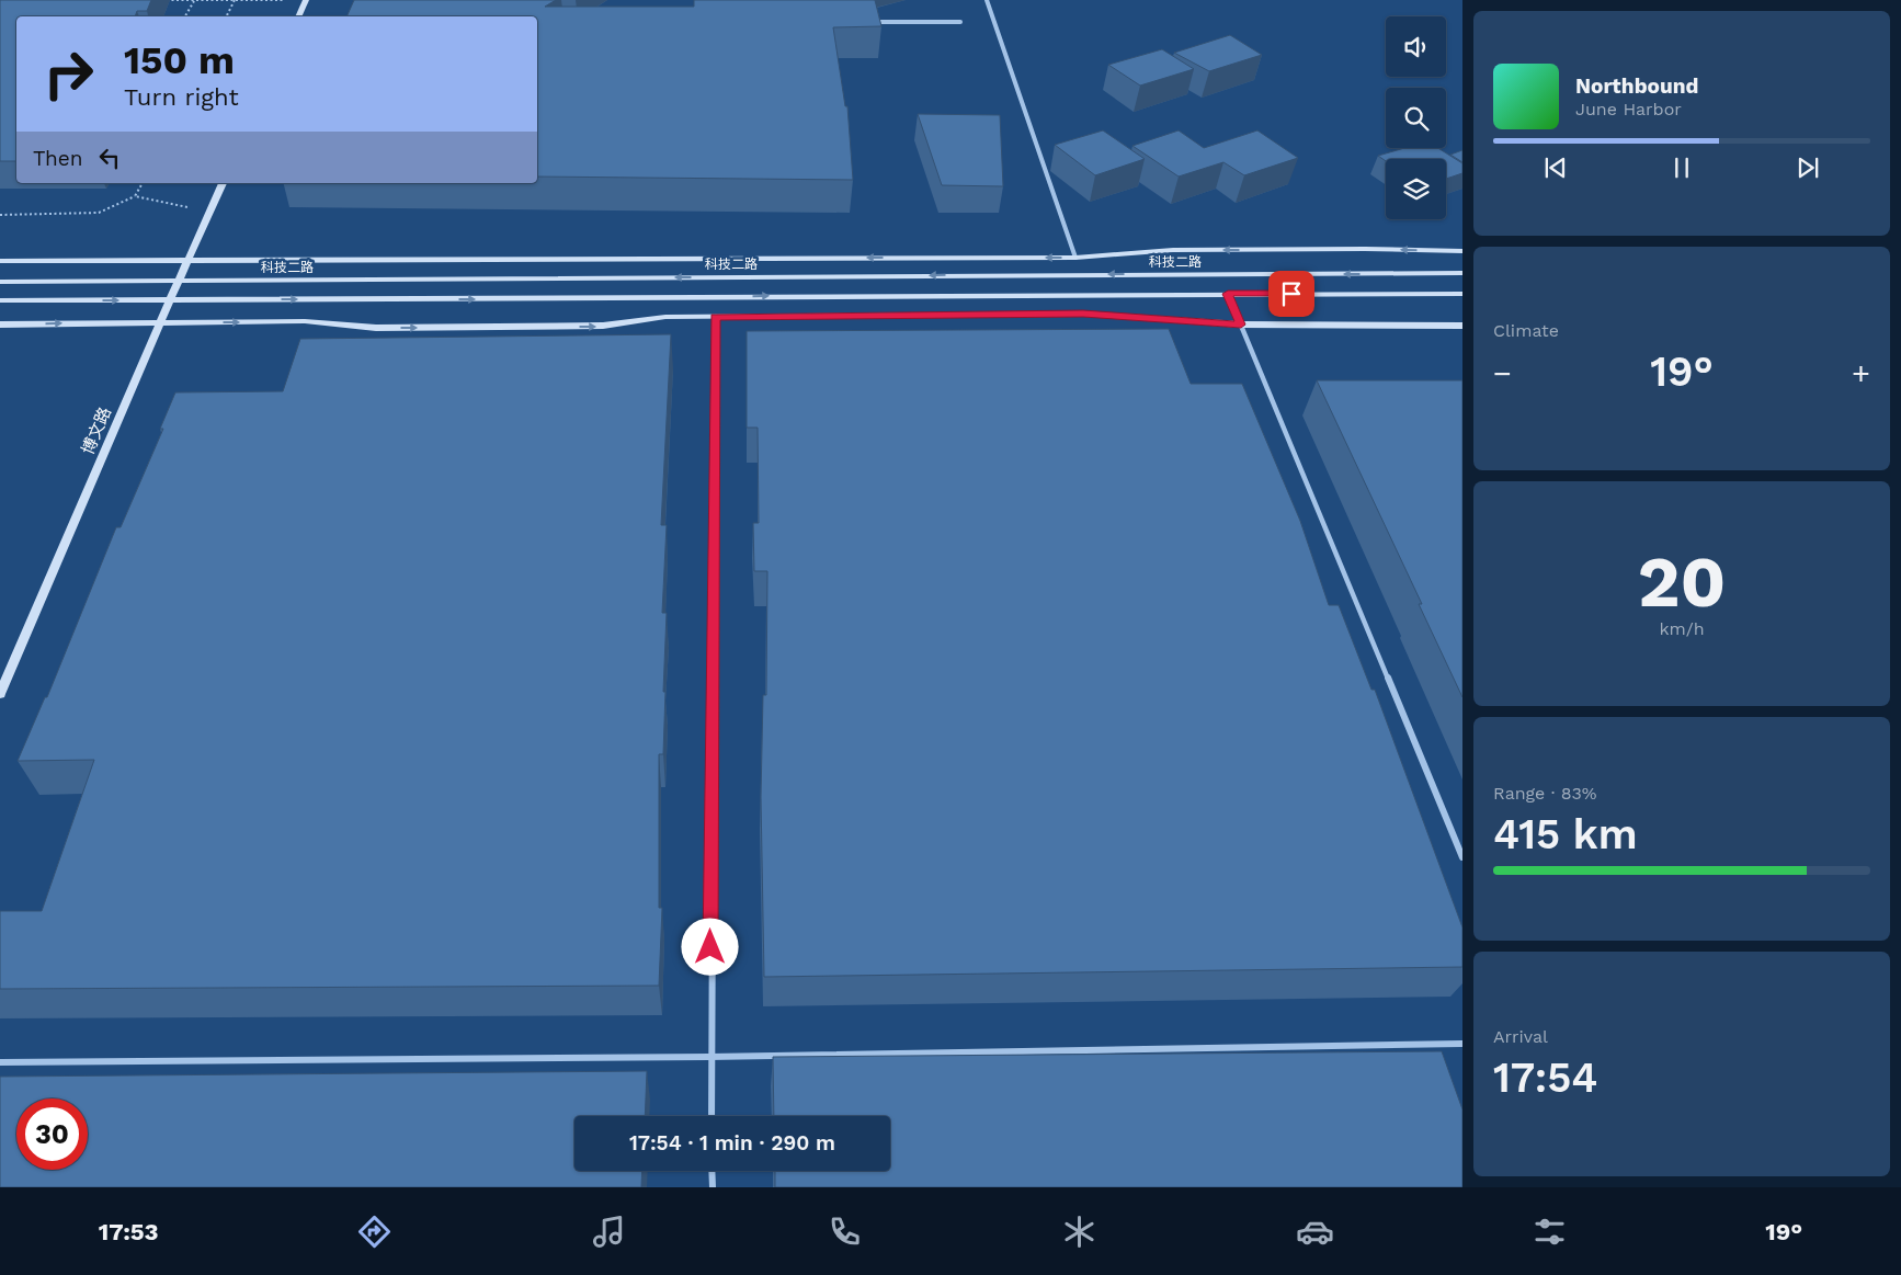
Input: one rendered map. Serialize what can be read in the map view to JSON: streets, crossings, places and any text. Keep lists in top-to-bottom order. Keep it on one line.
{"streets":{"street":["科技二路","博文路"]},"crossings":[["科技二路","博文路"]],"page":{"turn":["150 m","Turn right"],"song":["Northbound","June Harbor"],"then":"Then","tile":["Climate",["20","km/h"],["Range · 83%","415 km"],["Arrival","17:54"]],"heat":["−","19°","+"],"limit":"30","trip":"17:54 · 1 min · 290 m","tabs":["17:53","19°"]}}
